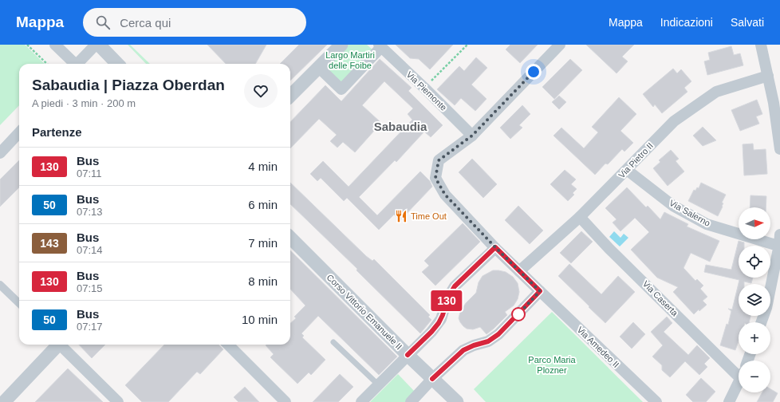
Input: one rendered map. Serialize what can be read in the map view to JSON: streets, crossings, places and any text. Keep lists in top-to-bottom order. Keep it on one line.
{"streets":{"street":["Via Piemonte","Via Pietro II","Via Salerno","Via Caserta","Corso Vittorio Emanuele II","Via Amedeo II"]},"crossings":[["Via Pietro II","Via Salerno"],["Via Pietro II","Via Caserta"],["Via Pietro II","Via Amedeo II"]],"districts":["Sabaudia"],"parks":["Largo Martiri delle Foibe","Parco Maria Plozner"],"places":{"restaurant":["Time Out"]},"lines":["bus line 130"],"north":"right","page":{"header":"Mappa","search":"Cerca qui","nav":["Mappa","Indicazioni","Salvati"],"on_map":"130","heading":[["Sabaudia | Piazza Oberdan","A piedi · 3 min · 200 m"],"Partenze"],"list":[{"mark":"130","name":"Bus","note":"07:11","value":"4 min"},{"mark":"50","name":"Bus","note":"07:13","value":"6 min"},{"mark":"143","name":"Bus","note":"07:14","value":"7 min"},{"mark":"130","name":"Bus","note":"07:15","value":"8 min"},{"mark":"50","name":"Bus","note":"07:17","value":"10 min"}],"map_buttons":["+","−"]}}
